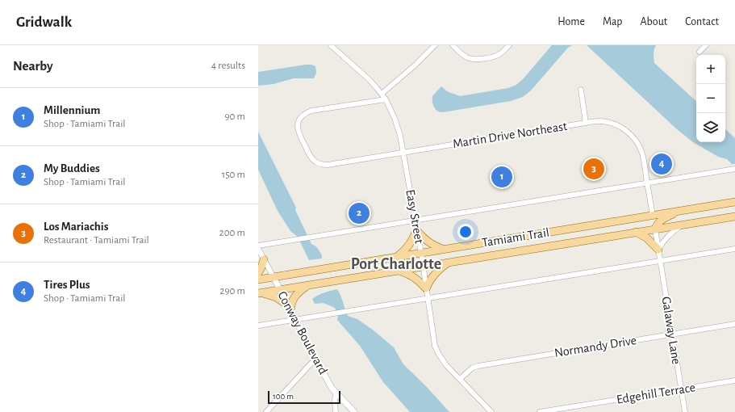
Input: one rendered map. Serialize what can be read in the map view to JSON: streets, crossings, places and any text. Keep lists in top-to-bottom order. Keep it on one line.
{"streets":{"main road":["Tamiami Trail"],"street":["Martin Drive Northeast","Easy Street","Galaway Lane","Conway Boulevard","Normandy Drive","Edgehill Terrace"]},"crossings":[["Martin Drive Northeast","Easy Street"],["Martin Drive Northeast","Tamiami Trail"],["Easy Street","Tamiami Trail"],["Easy Street","Normandy Drive"],["Tamiami Trail","Galaway Lane"],["Tamiami Trail","Conway Boulevard"],["Galaway Lane","Normandy Drive"],["Galaway Lane","Edgehill Terrace"]],"districts":["Port Charlotte"],"scale_bar":"100 m","page":{"header":"Gridwalk","nav":["Home","Map","About","Contact"],"heading":["Nearby","4 results"],"map_buttons":["+","−"],"list":[{"mark":"1","name":"Millennium","note":"Shop · Tamiami Trail","value":"90 m"},{"mark":"2","name":"My Buddies","note":"Shop · Tamiami Trail","value":"150 m"},{"mark":"3","name":"Los Mariachis","note":"Restaurant · Tamiami Trail","value":"200 m"},{"mark":"4","name":"Tires Plus","note":"Shop · Tamiami Trail","value":"290 m"}],"pins":["4","3","1","2"],"scale":"100 m"}}
